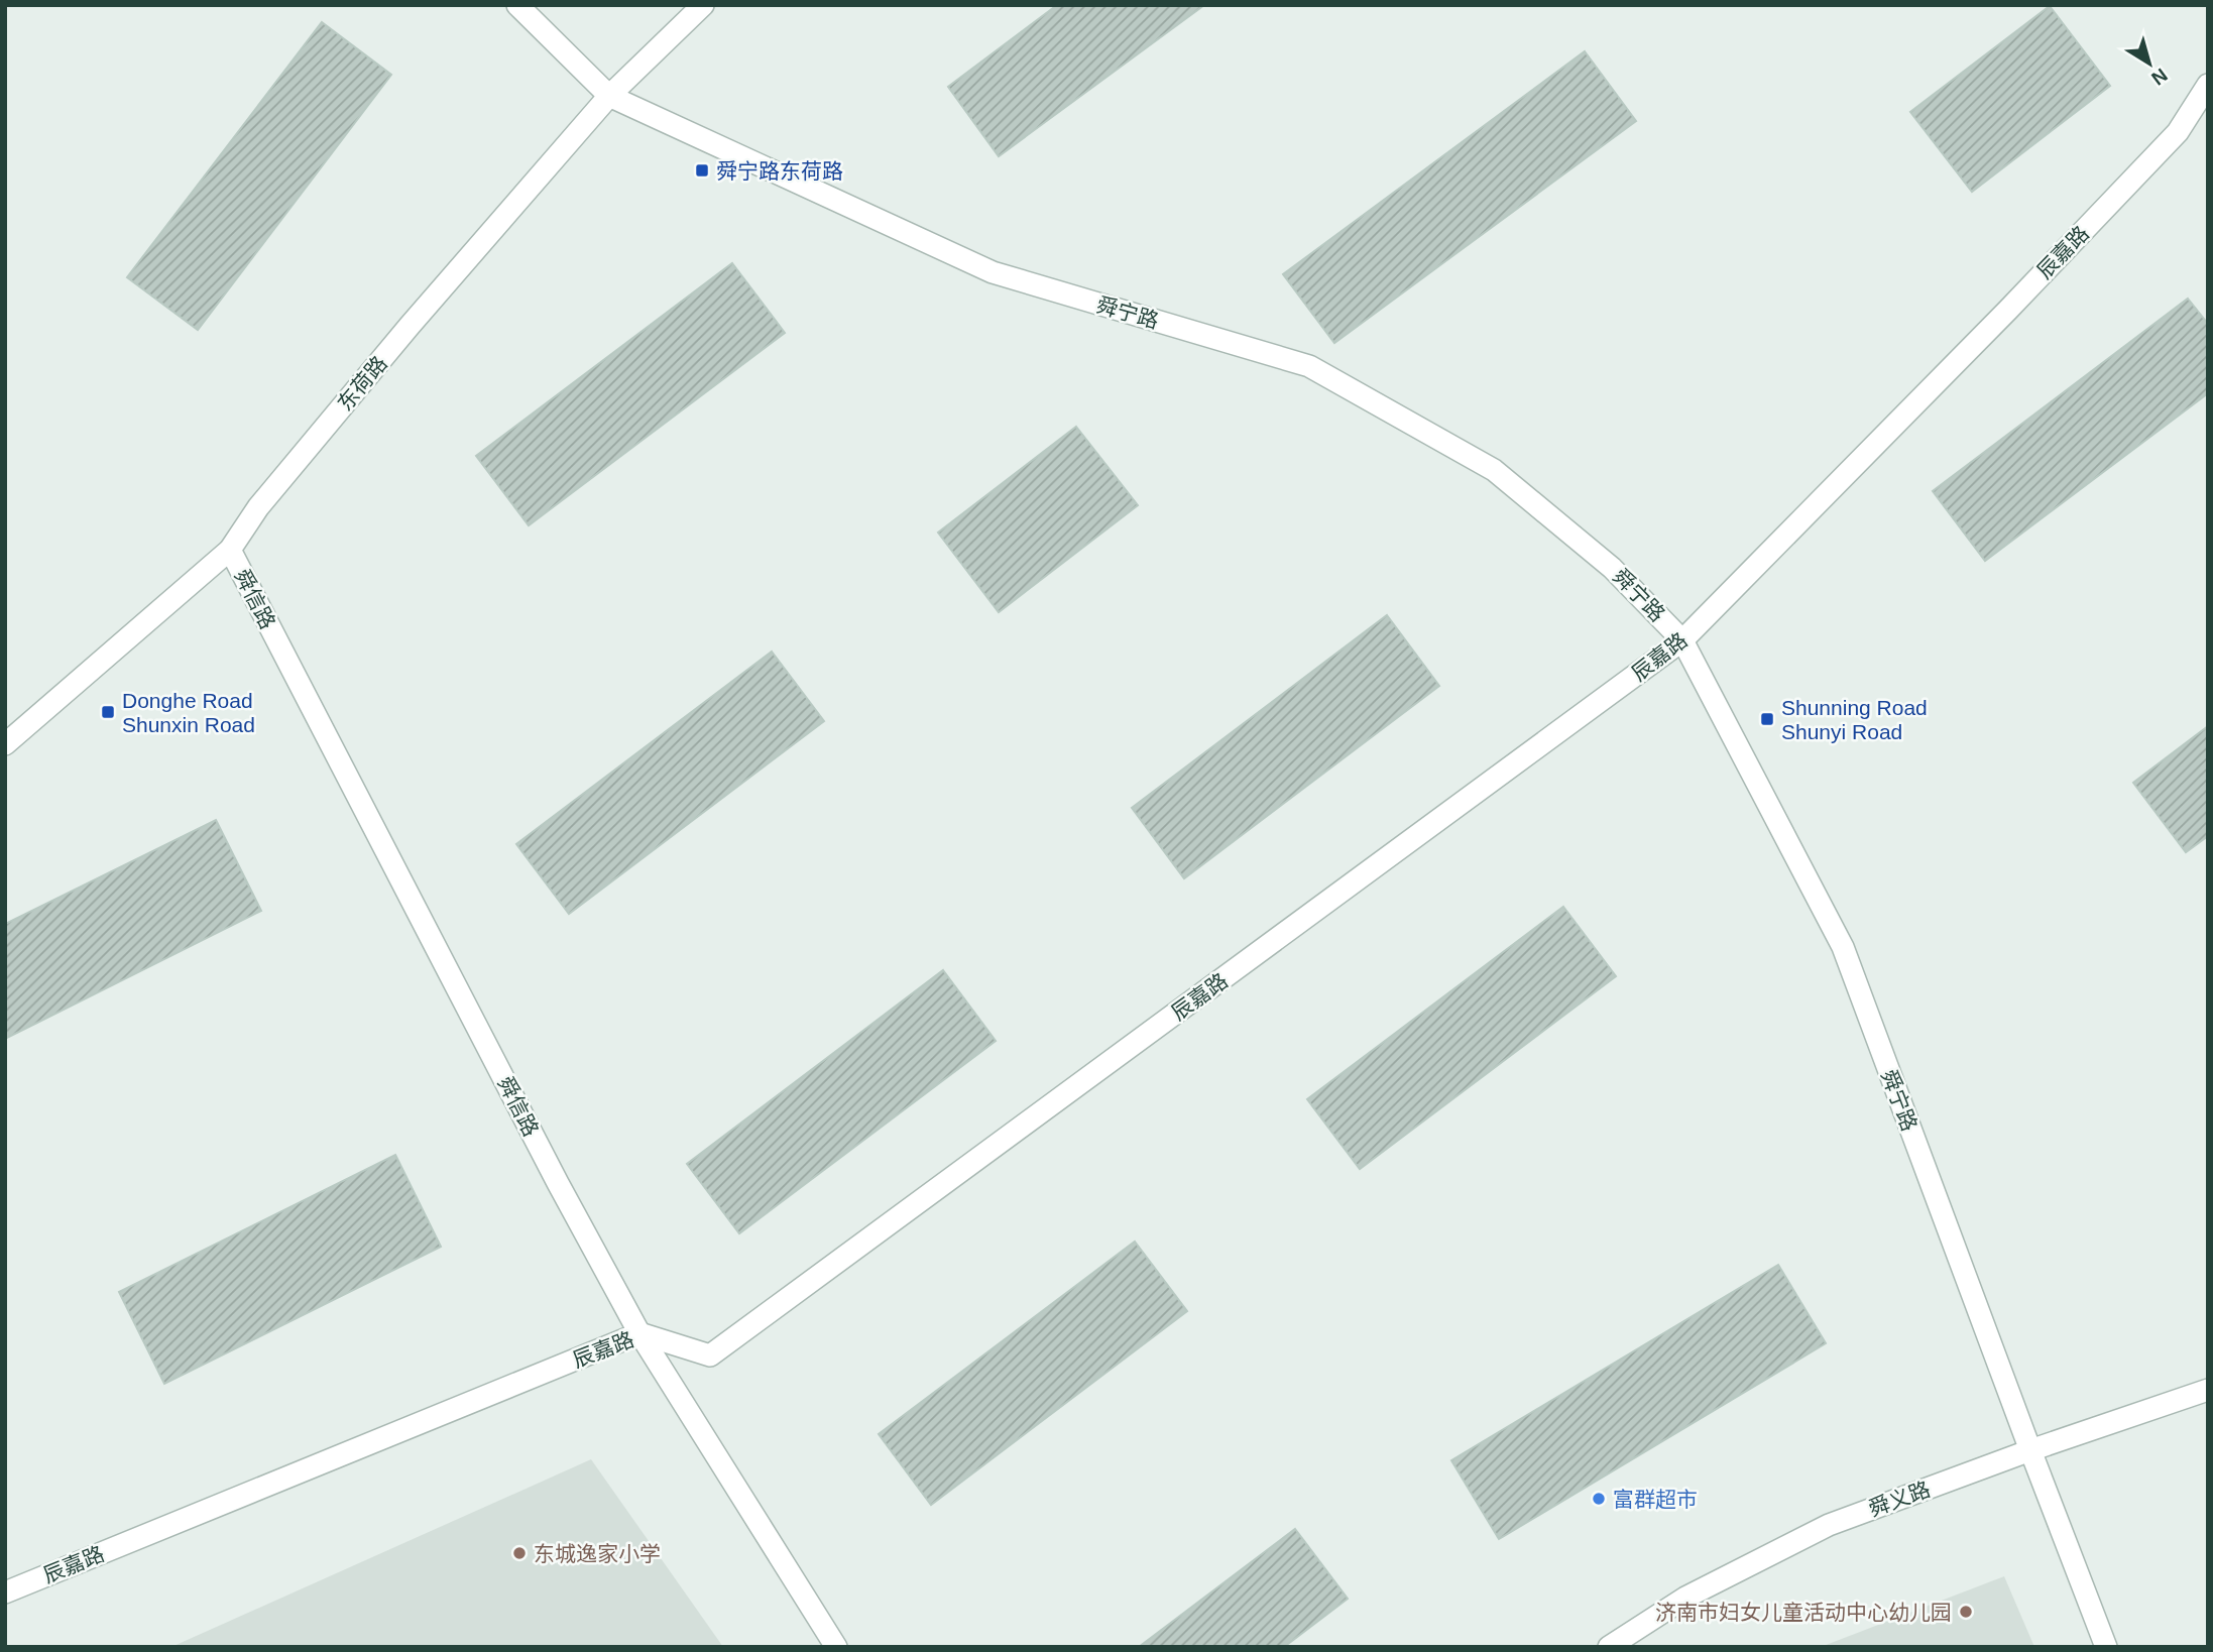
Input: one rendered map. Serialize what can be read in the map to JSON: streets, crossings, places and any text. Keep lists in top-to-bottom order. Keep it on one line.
{"streets":{"street":["辰嘉路","舜宁路","东荷路","舜信路","舜义路"]},"crossings":[["辰嘉路","舜宁路"],["辰嘉路","舜信路"],["舜宁路","东荷路"],["舜宁路","舜义路"],["东荷路","舜信路"]],"places":{"transit":["舜宁路东荷路","Donghe Road Shunxin Road","Shunning Road Shunyi Road"],"other":["富群超市","东城逸家小学","济南市妇女儿童活动中心幼儿园"]},"north":"bottom right"}
